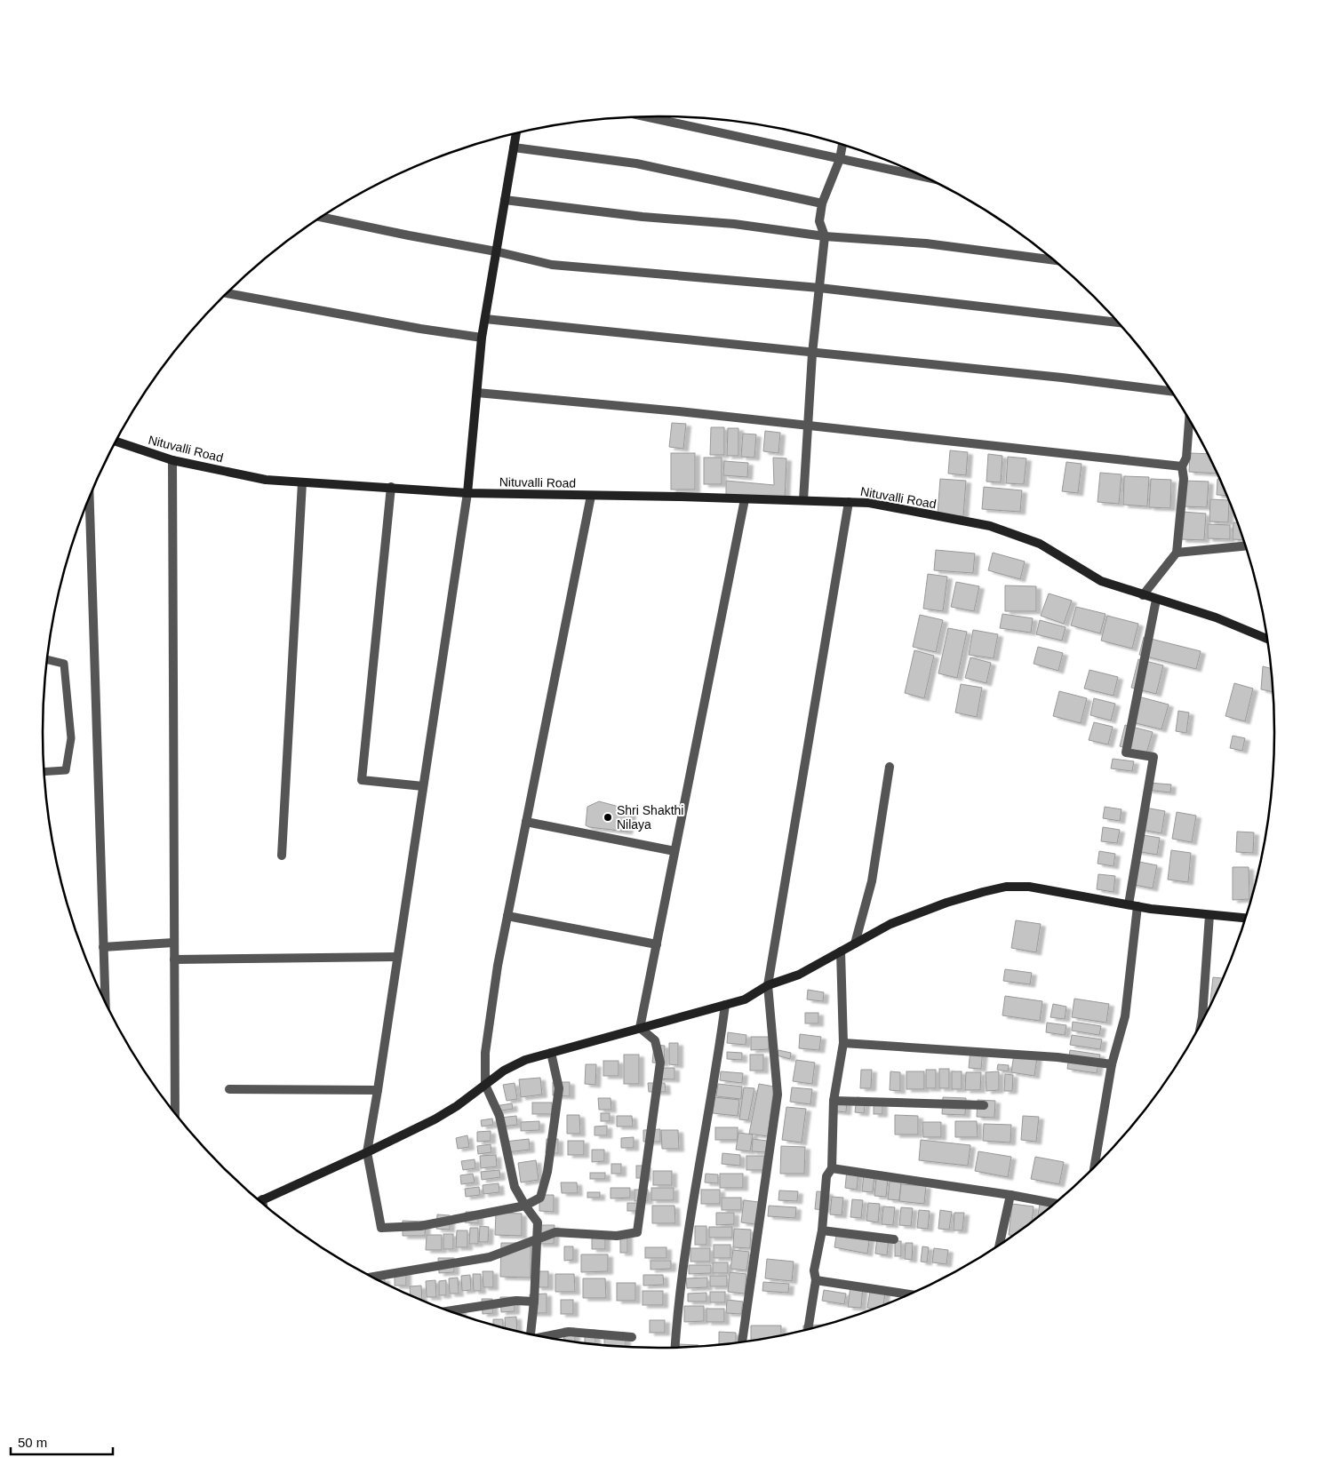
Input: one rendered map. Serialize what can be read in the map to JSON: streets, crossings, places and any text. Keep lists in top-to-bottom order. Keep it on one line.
{"streets":{"street":["Nituvalli Road"]},"places":["Shri Shakthi Nilaya"],"scale_bar":"50 m"}
